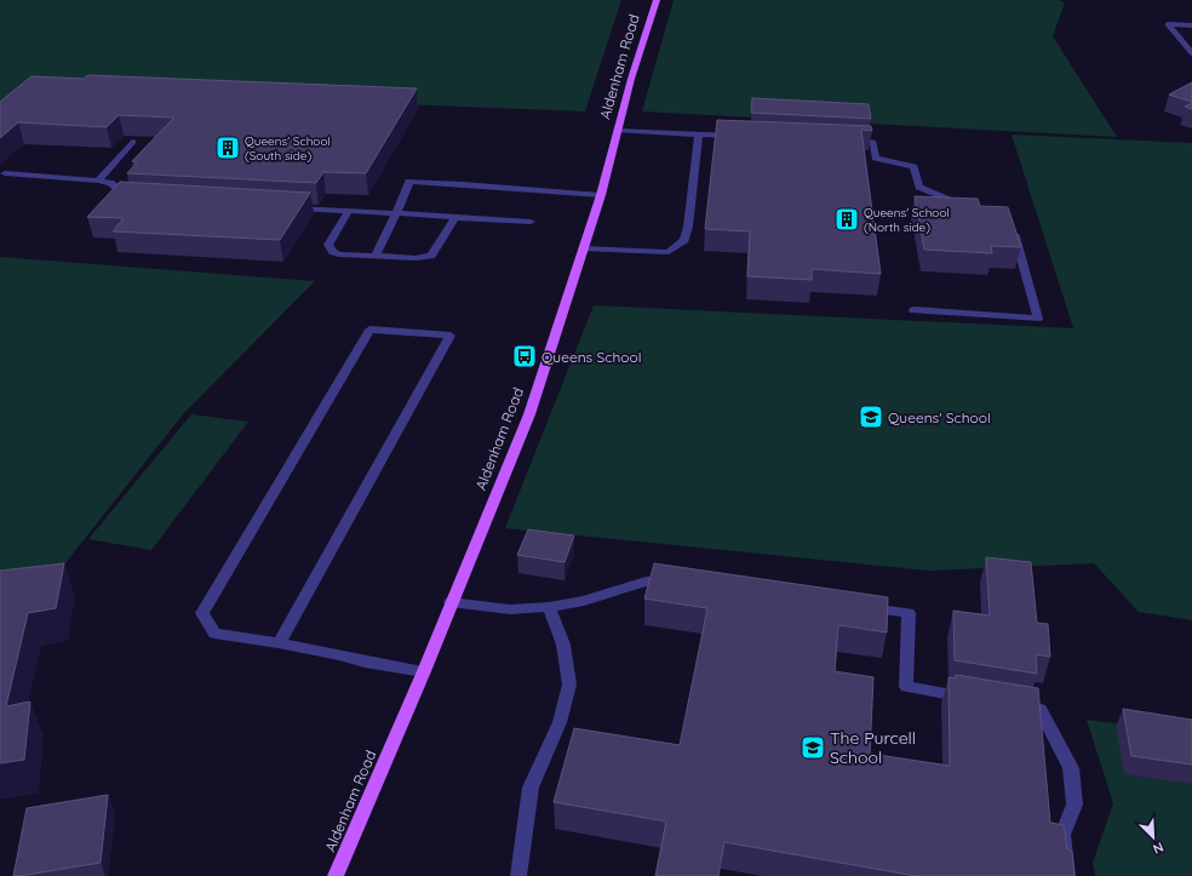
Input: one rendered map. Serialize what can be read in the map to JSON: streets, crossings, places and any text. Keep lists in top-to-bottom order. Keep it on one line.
{"streets":{"main road":["Aldenham Road"]},"places":{"building":["Queens' School (South side)","Queens' School (North side)"],"bus stop":["Queens School"],"school or university":["Queens' School","The Purcell School"]},"north":"bottom right"}
